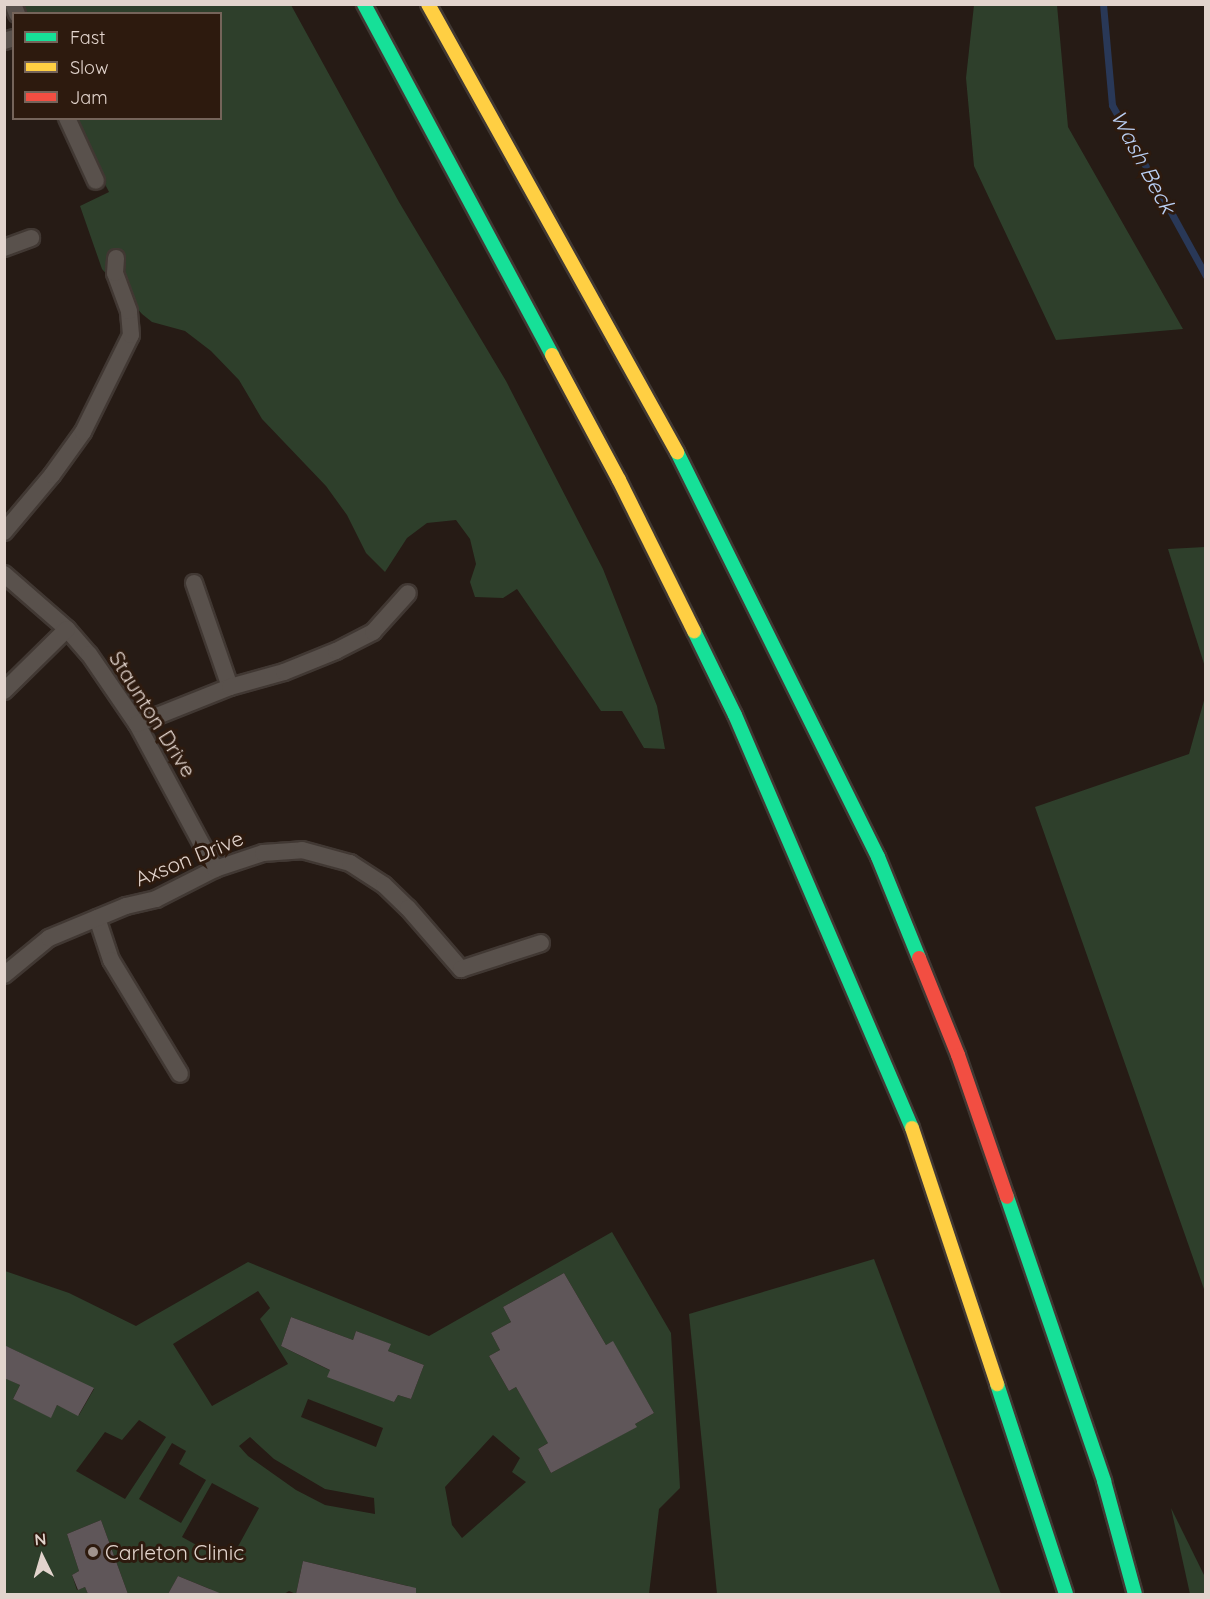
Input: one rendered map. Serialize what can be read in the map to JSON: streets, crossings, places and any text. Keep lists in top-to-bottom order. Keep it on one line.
{"streets":{"street":["Staunton Drive","Axson Drive"]},"crossings":[["Staunton Drive","Axson Drive"]],"water":["Wash Beck"],"places":["Carleton Clinic"],"legend":["Fast","Slow","Jam"],"north":"top"}
